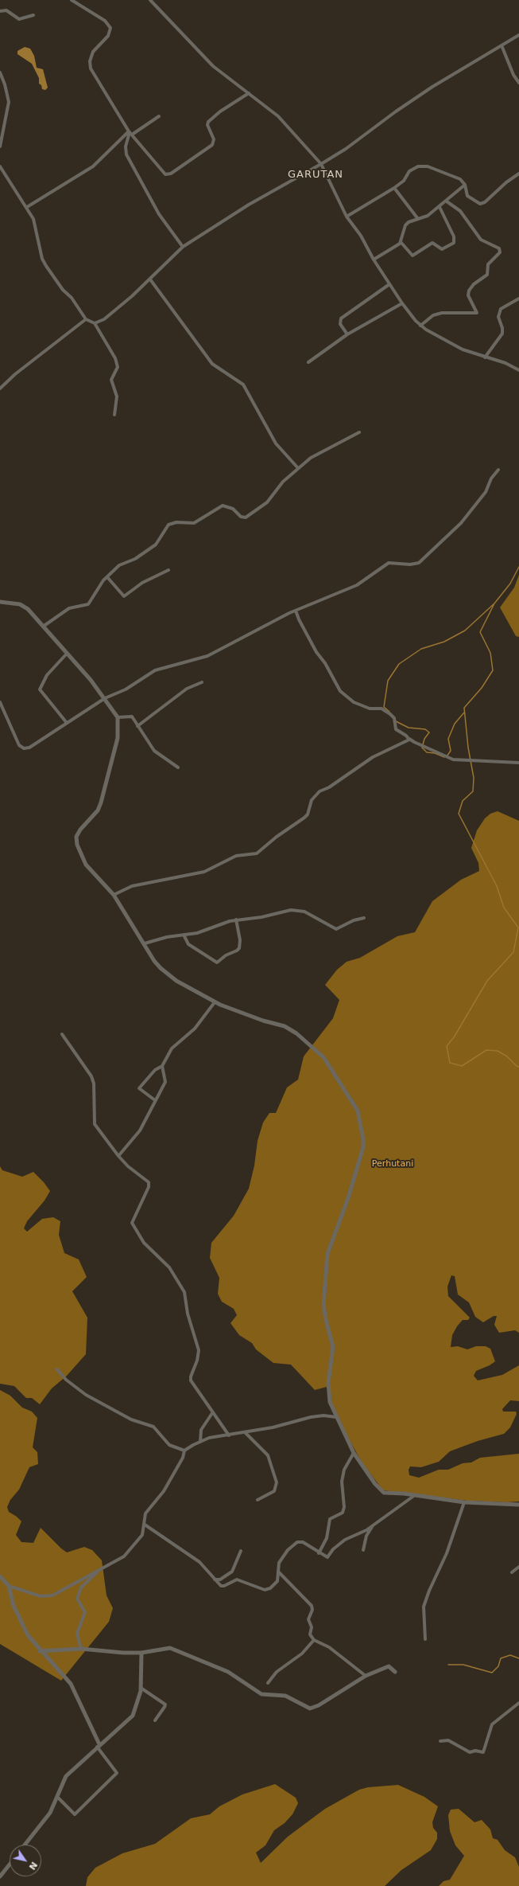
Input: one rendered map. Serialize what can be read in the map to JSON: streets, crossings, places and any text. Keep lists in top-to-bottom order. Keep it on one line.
{"districts":["GARUTAN"],"parks":["Perhutani"],"north":"bottom right"}
